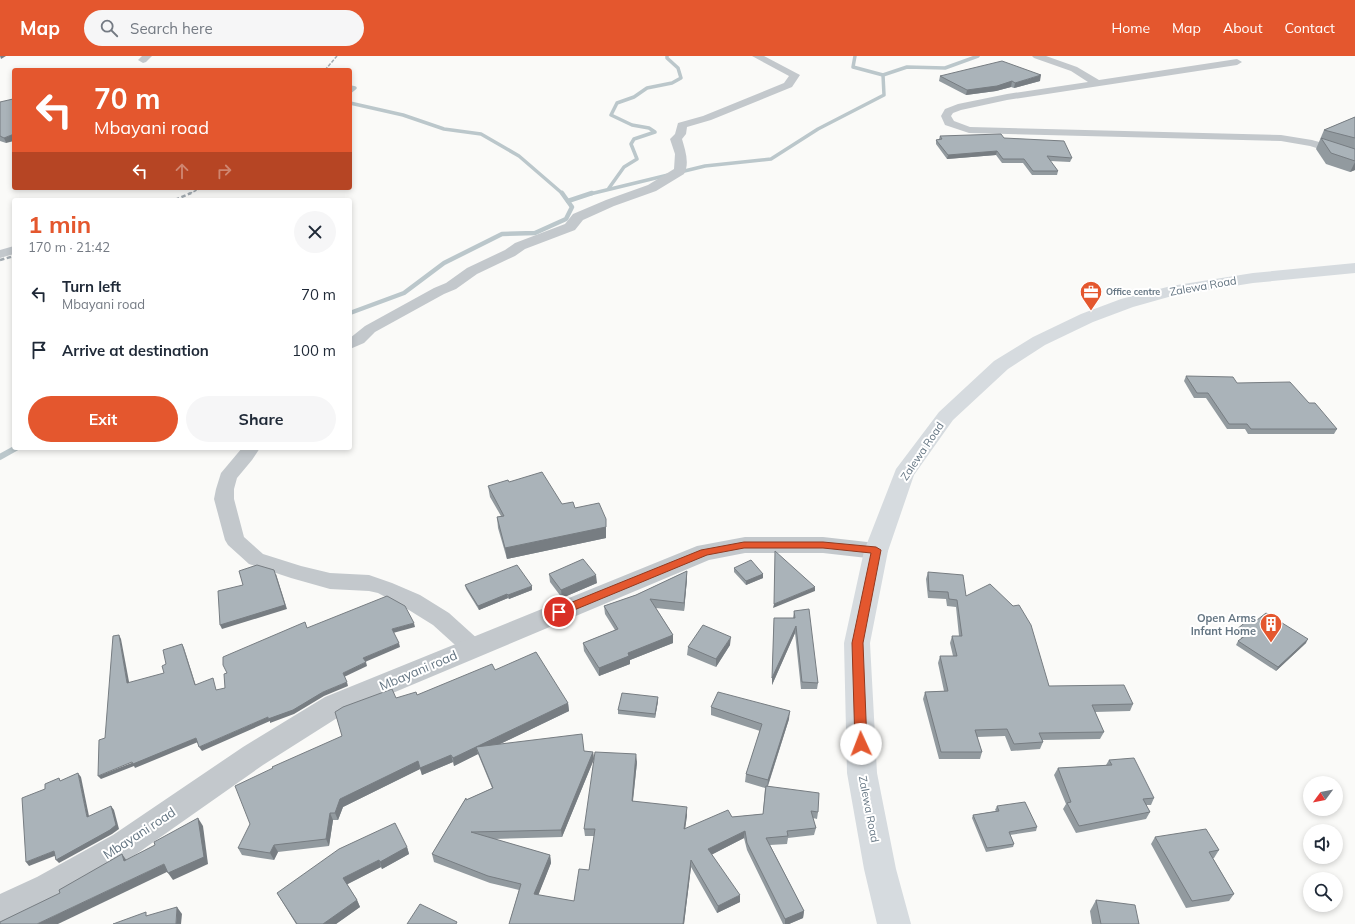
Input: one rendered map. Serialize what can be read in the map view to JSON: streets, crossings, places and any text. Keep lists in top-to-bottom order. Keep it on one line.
{"streets":{"highway":["Zalewa Road"],"street":["Mbayani road"]},"crossings":[["Zalewa Road","Mbayani road"]],"places":{"office":["Office centre"],"building":["Open Arms Infant Home"]},"north":"bottom left","page":{"header":"Map","search":"Search here","nav":["Home","Map","About","Contact"],"turn":["70 m","Mbayani road"],"heading":["1 min","170 m · 21:42"],"list":[{"name":"Turn left","note":"Mbayani road","value":"70 m"},{"name":"Arrive at destination","value":"100 m"}],"buttons":["Exit","Share"]}}
